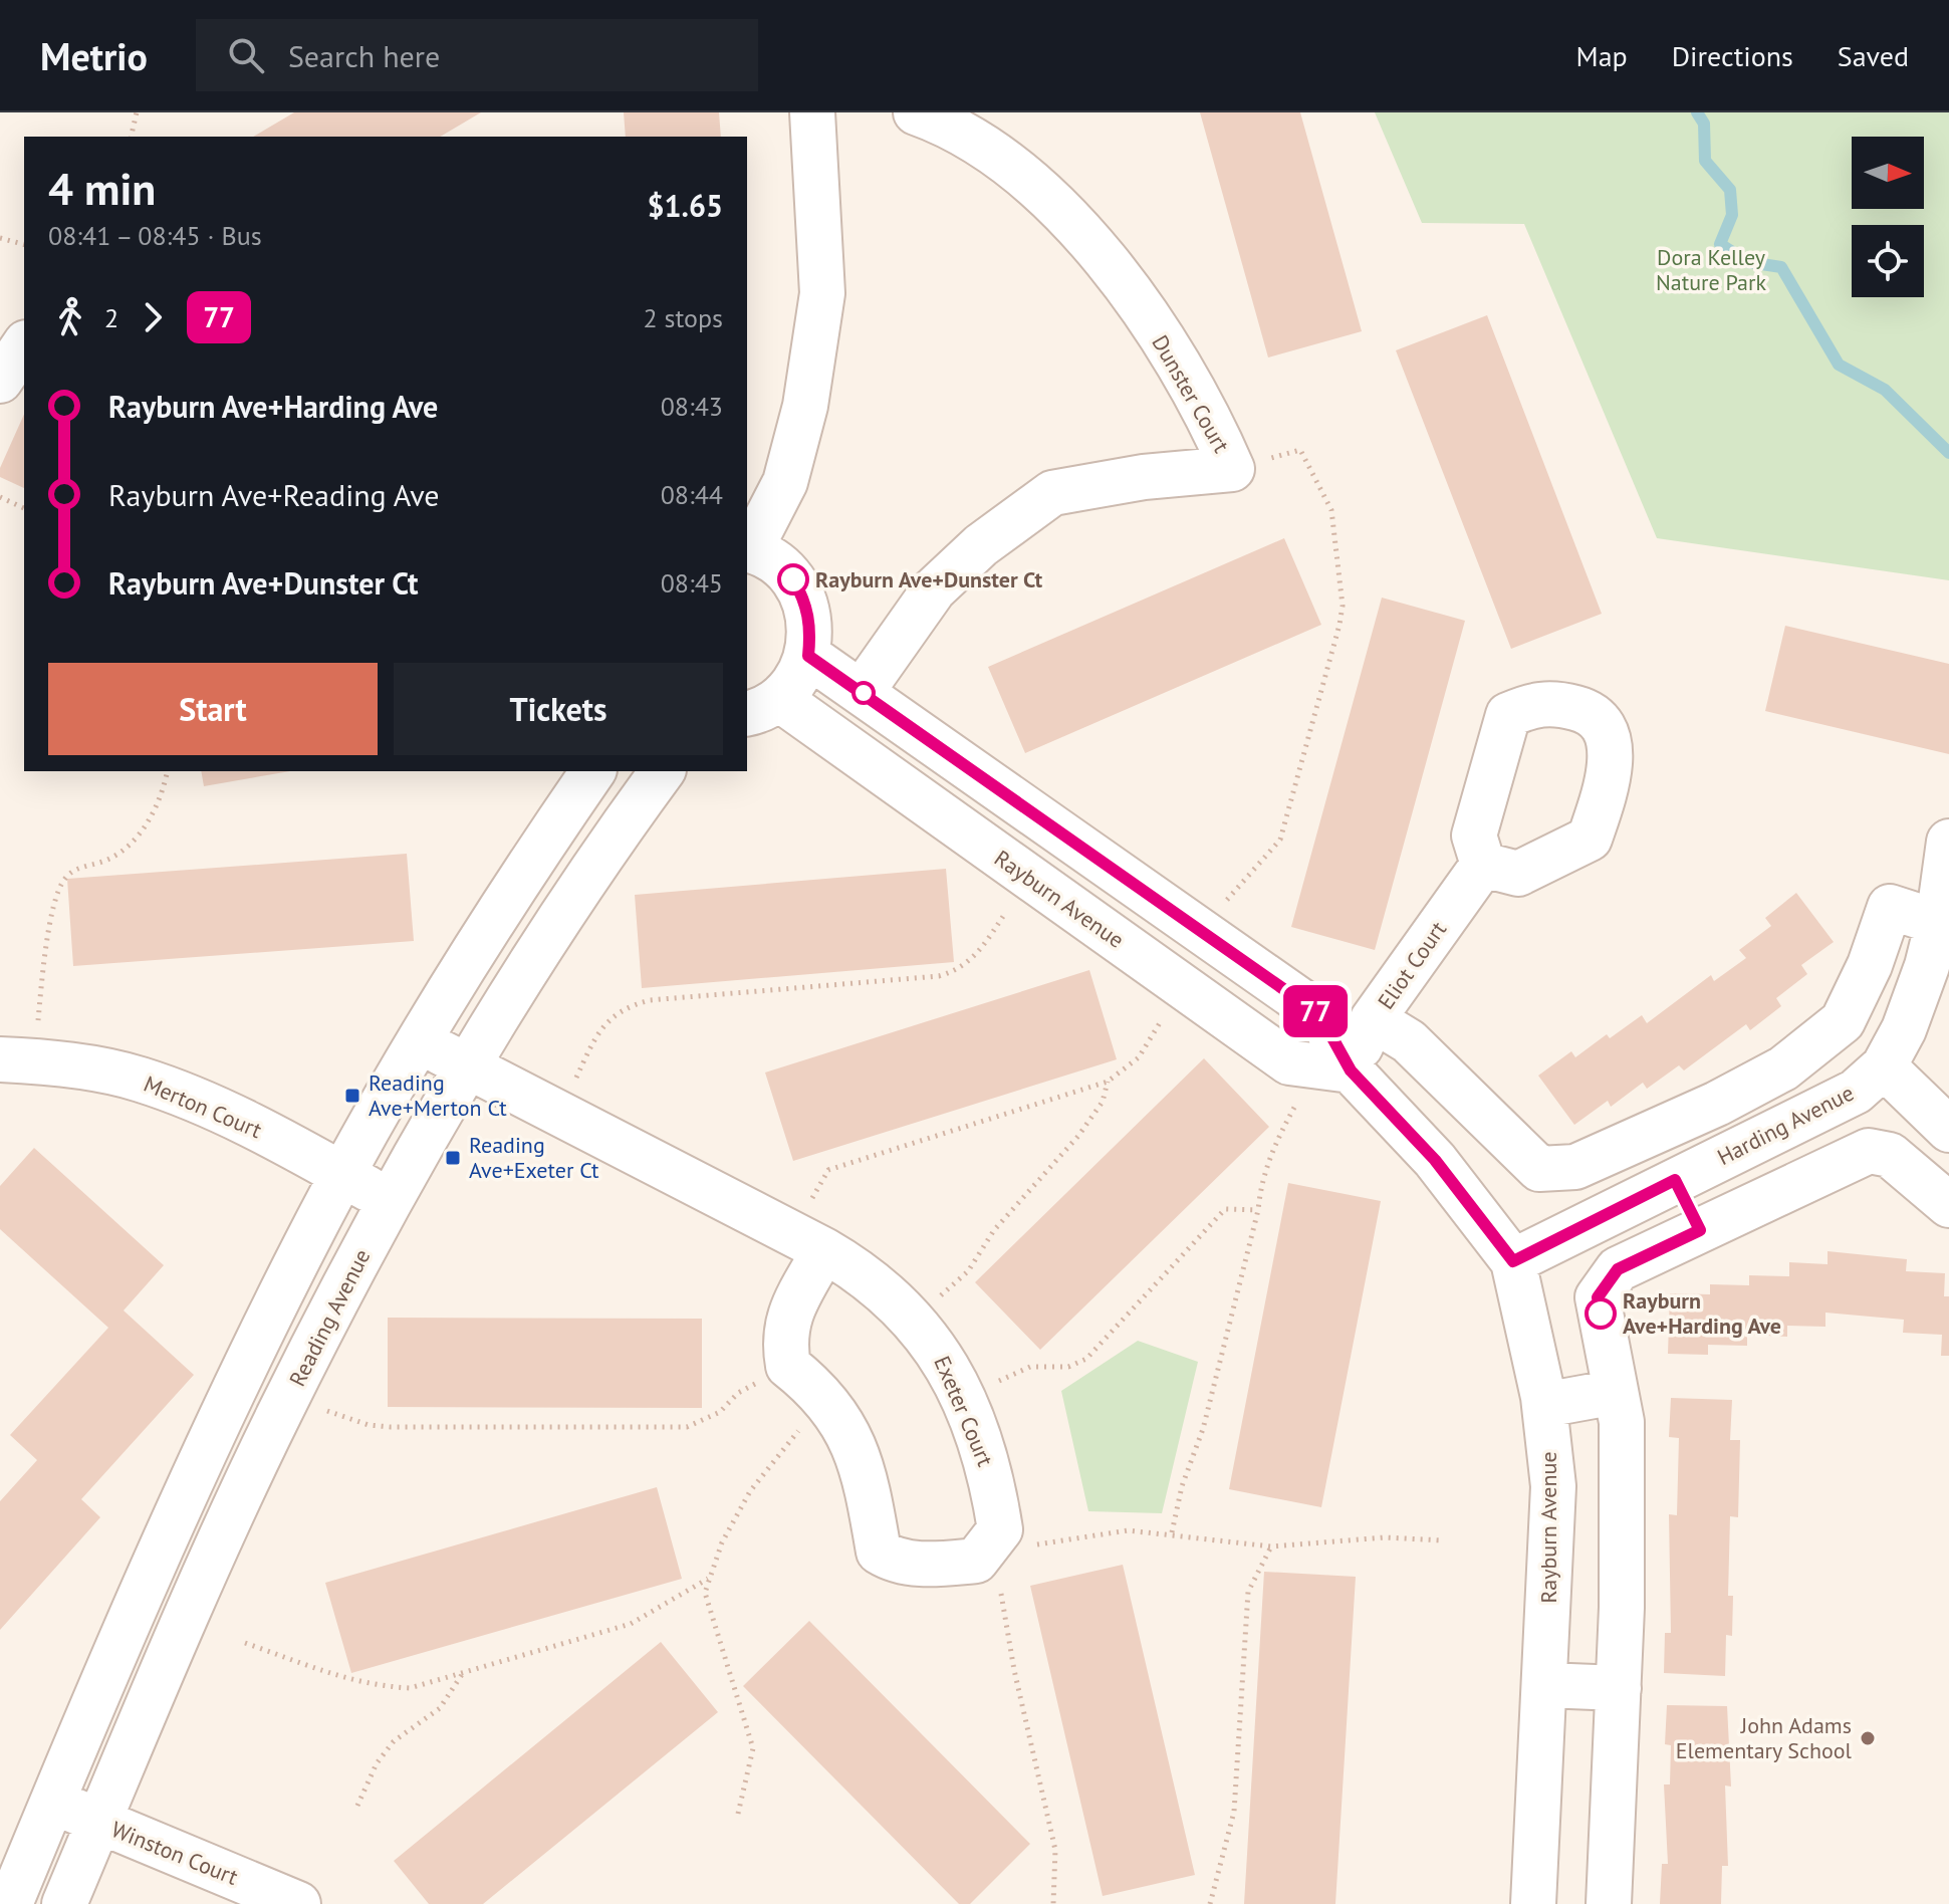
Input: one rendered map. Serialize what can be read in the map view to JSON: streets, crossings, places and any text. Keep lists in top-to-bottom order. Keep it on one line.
{"streets":{"street":["Dunster Court","Rayburn Avenue","Eliot Court","Merton Court","Harding Avenue","Reading Avenue","Exeter Court","Winston Court"]},"crossings":[["Dunster Court","Rayburn Avenue"],["Rayburn Avenue","Eliot Court"],["Rayburn Avenue","Harding Avenue"],["Merton Court","Reading Avenue"],["Reading Avenue","Exeter Court"],["Reading Avenue","Winston Court"]],"parks":["Dora Kelley Nature Park"],"places":{"other":["Rayburn Ave+Dunster Ct","Rayburn Ave+Harding Ave","John Adams Elementary School"],"transit":["Reading Ave+Merton Ct","Reading Ave+Exeter Ct"]},"lines":["bus line 77"],"north":"right","page":{"header":"Metrio","search":"Search here","nav":["Map","Directions","Saved"],"on_map":"77","heading":["4 min","08:41 – 08:45 · Bus","$1.65"],"legs":["2","77","2 stops"],"list":[{"name":"Rayburn Ave+Harding Ave","value":"08:43"},{"name":"Rayburn Ave+Reading Ave","value":"08:44"},{"name":"Rayburn Ave+Dunster Ct","value":"08:45"}],"buttons":["Start","Tickets"]}}
